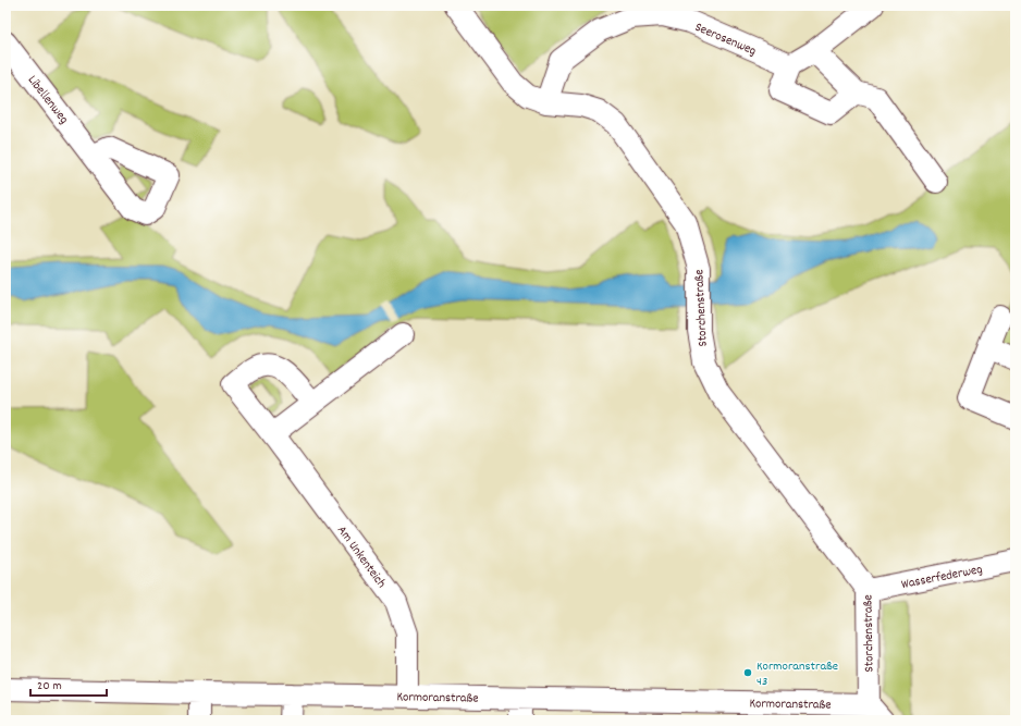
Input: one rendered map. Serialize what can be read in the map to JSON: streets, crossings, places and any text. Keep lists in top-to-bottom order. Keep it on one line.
{"streets":{"street":["Seerosenweg","Libellenweg","Storchenstraße","Am Unkenteich","Wasserfederweg","Kormoranstraße"]},"crossings":[["Seerosenweg","Storchenstraße"],["Storchenstraße","Wasserfederweg"],["Storchenstraße","Kormoranstraße"],["Am Unkenteich","Kormoranstraße"]],"places":["Kormoranstraße 43"],"scale_bar":"20 m"}
